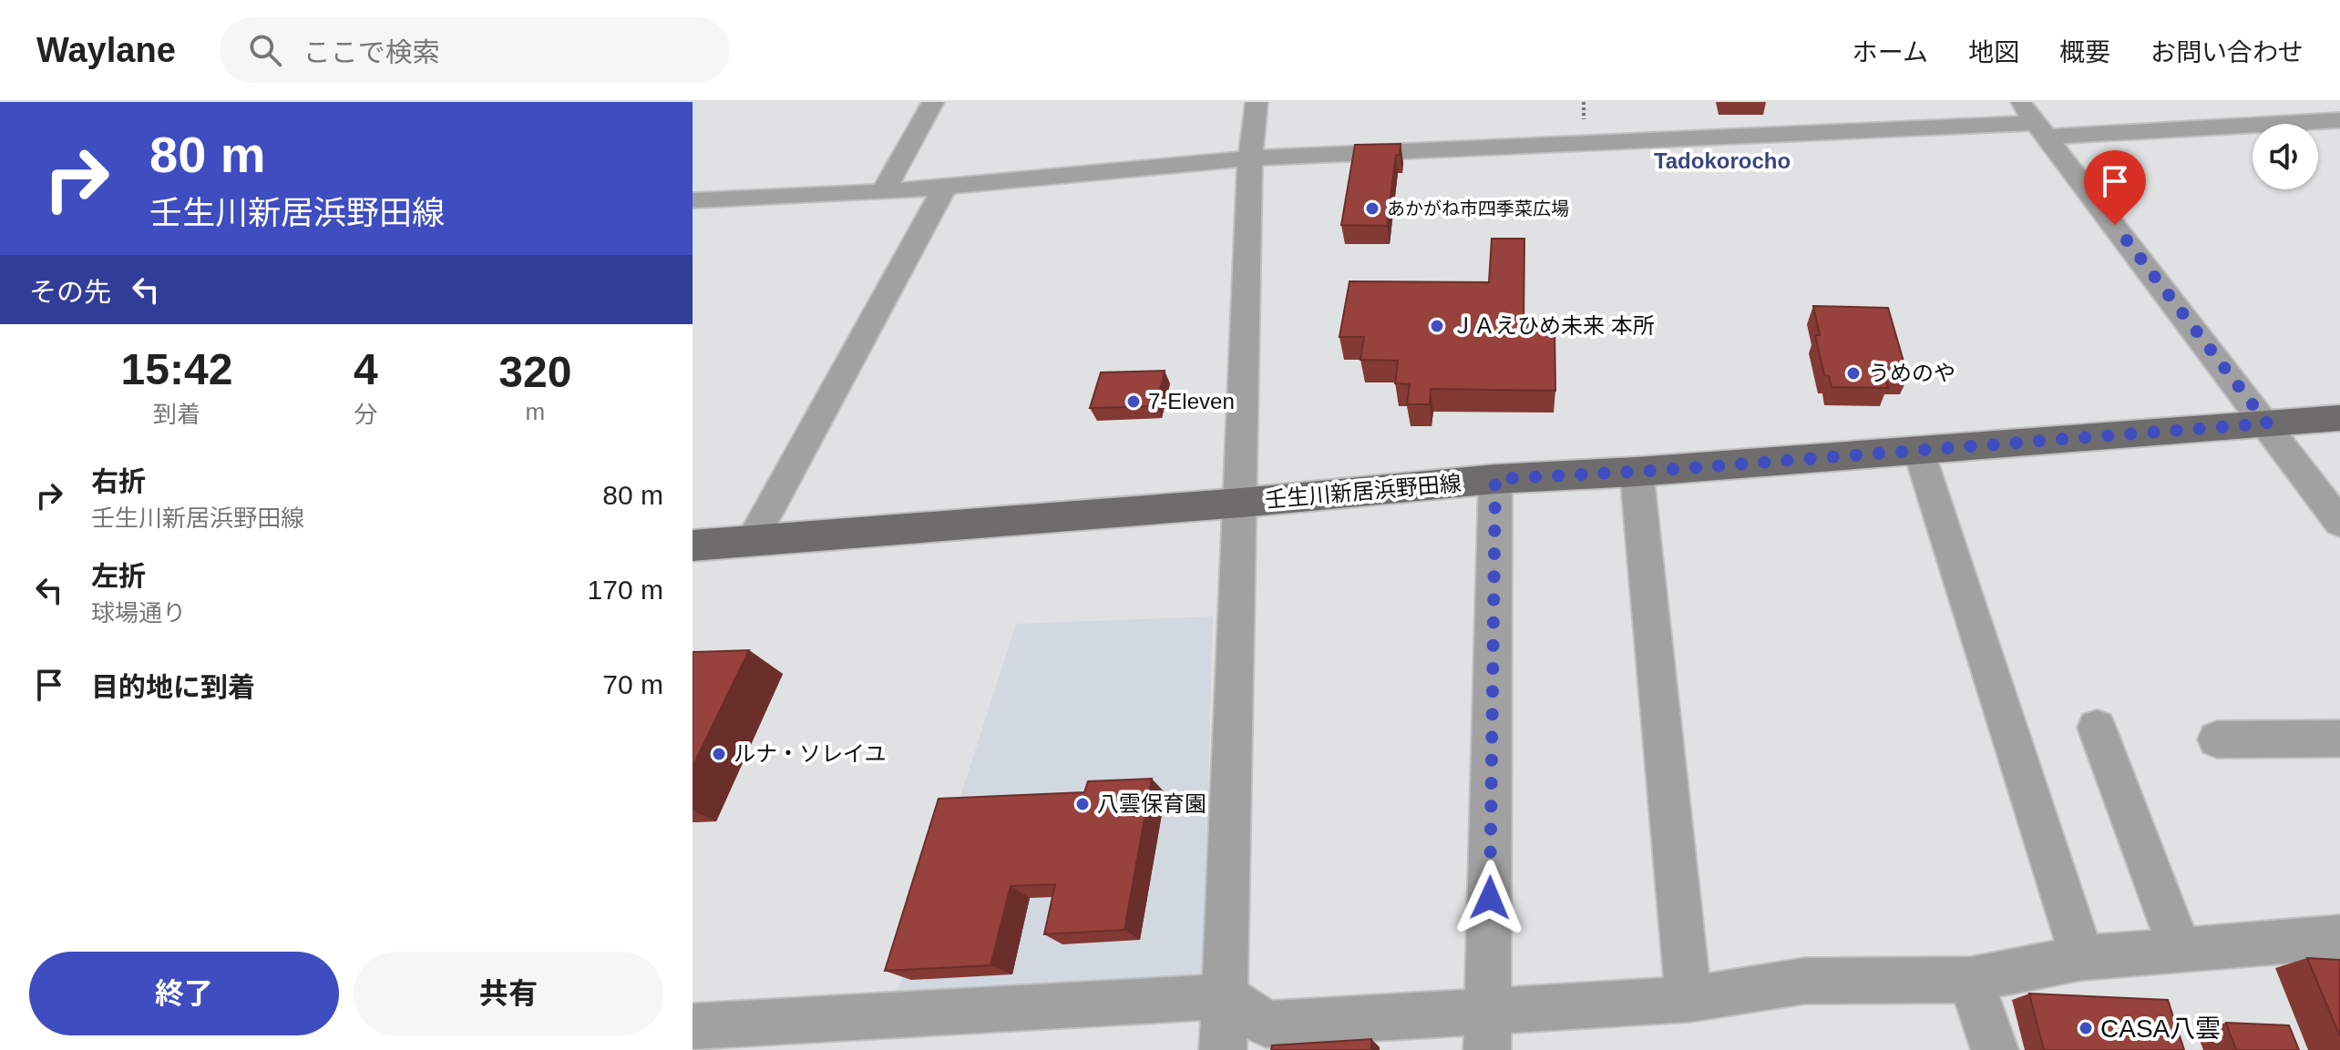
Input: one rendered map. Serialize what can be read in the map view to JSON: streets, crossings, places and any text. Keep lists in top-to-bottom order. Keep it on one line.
{"streets":{"main road":["壬生川新居浜野田線"]},"districts":["Tadokorocho"],"places":["あかがね市四季菜広場","ＪＡえひめ未来 本所","うめのや","7-Eleven","ルナ・ソレイユ","八雲保育園","CASA八雲"],"page":{"header":"Waylane","search":"ここで検索","nav":["ホーム","地図","概要","お問い合わせ"],"turn":["80 m","壬生川新居浜野田線"],"then":"その先","eta":["15:42","到着","4","分","320","m"],"list":[{"name":"右折","note":"壬生川新居浜野田線","value":"80 m"},{"name":"左折","note":"球場通り","value":"170 m"},{"name":"目的地に到着","value":"70 m"}],"buttons":["終了","共有"]}}
